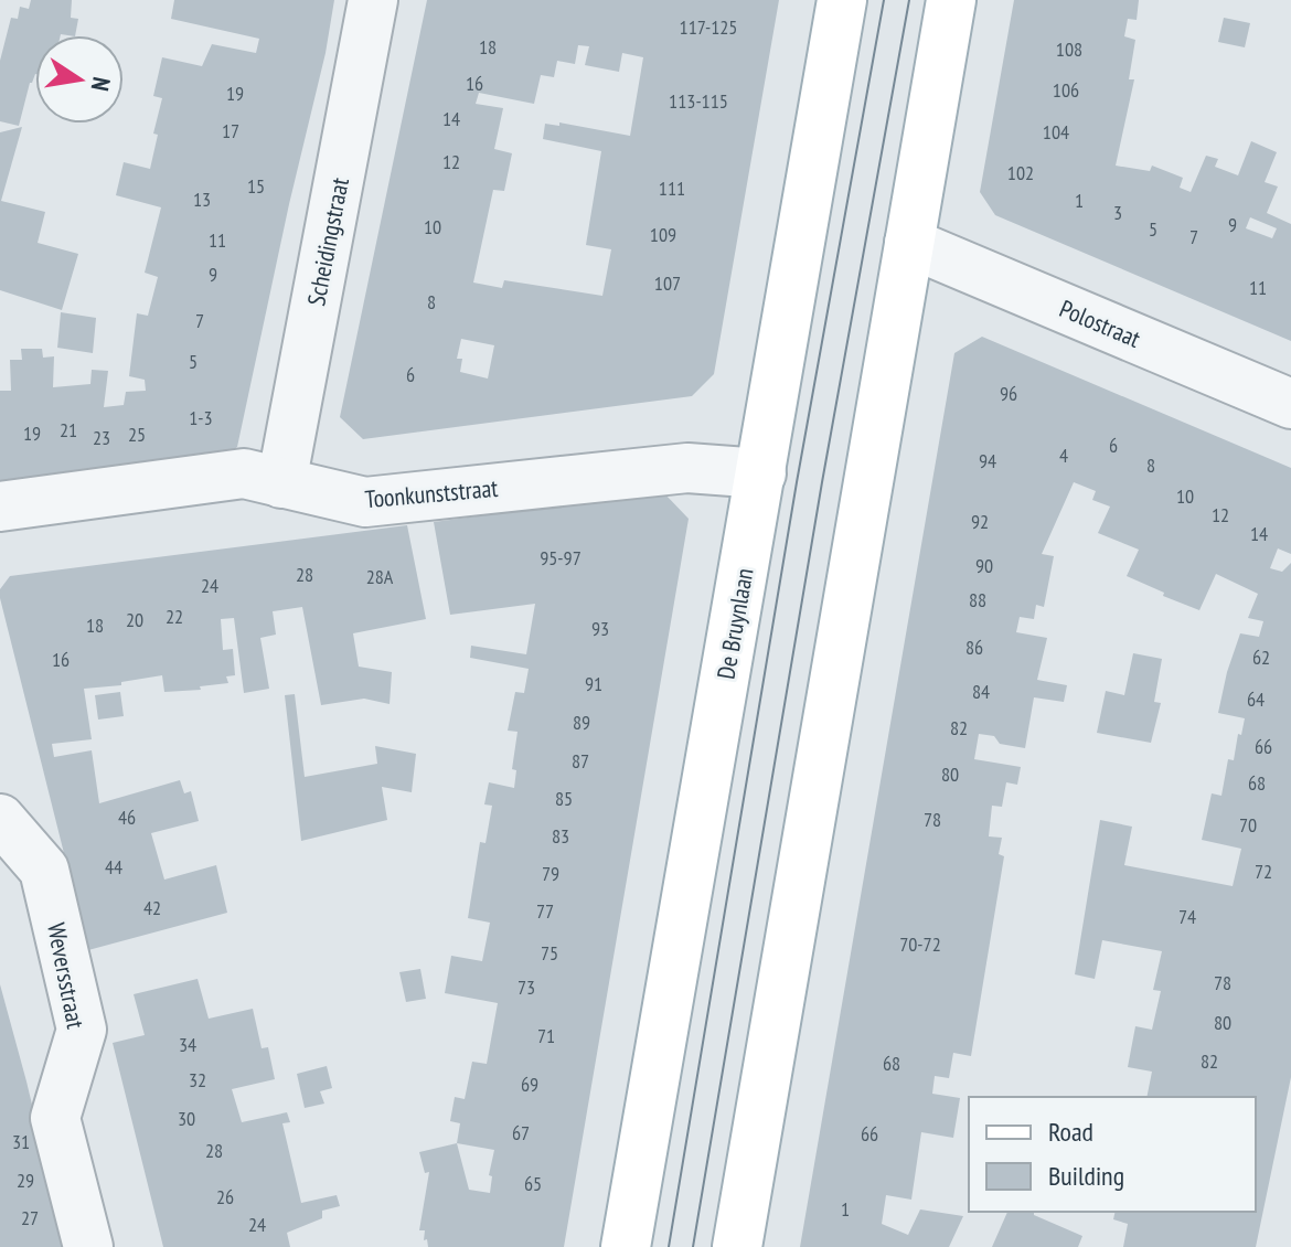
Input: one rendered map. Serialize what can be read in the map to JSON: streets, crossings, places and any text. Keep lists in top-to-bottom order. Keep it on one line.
{"streets":{"main road":["De Bruynlaan"],"street":["Scheidingstraat","Polostraat","Toonkunststraat","Weversstraat"]},"crossings":[["Scheidingstraat","Toonkunststraat"],["Toonkunststraat","De Bruynlaan"]],"house_numbers":["117-125","18","108","16","106","19","113-115","14","17","104","12","102","15","111","13","1","3","9","10","5","109","7","11","9","107","11","8","7","5","6","96","1-3","21","19","25","23","6","4","94","8","10","12","92","14","95-97","90","28","28A","24","88","22","20","18","93","86","62","16","91","84","64","89","82","66","87","80","68","85","46","78","70","83","44","72","79","42","77","74","70-72","75","78","73","80","71","34","82","68","32","69","30","67","66","31","28","29","65","26","1","27","24"],"legend":["Road","Building"],"north":"right"}
